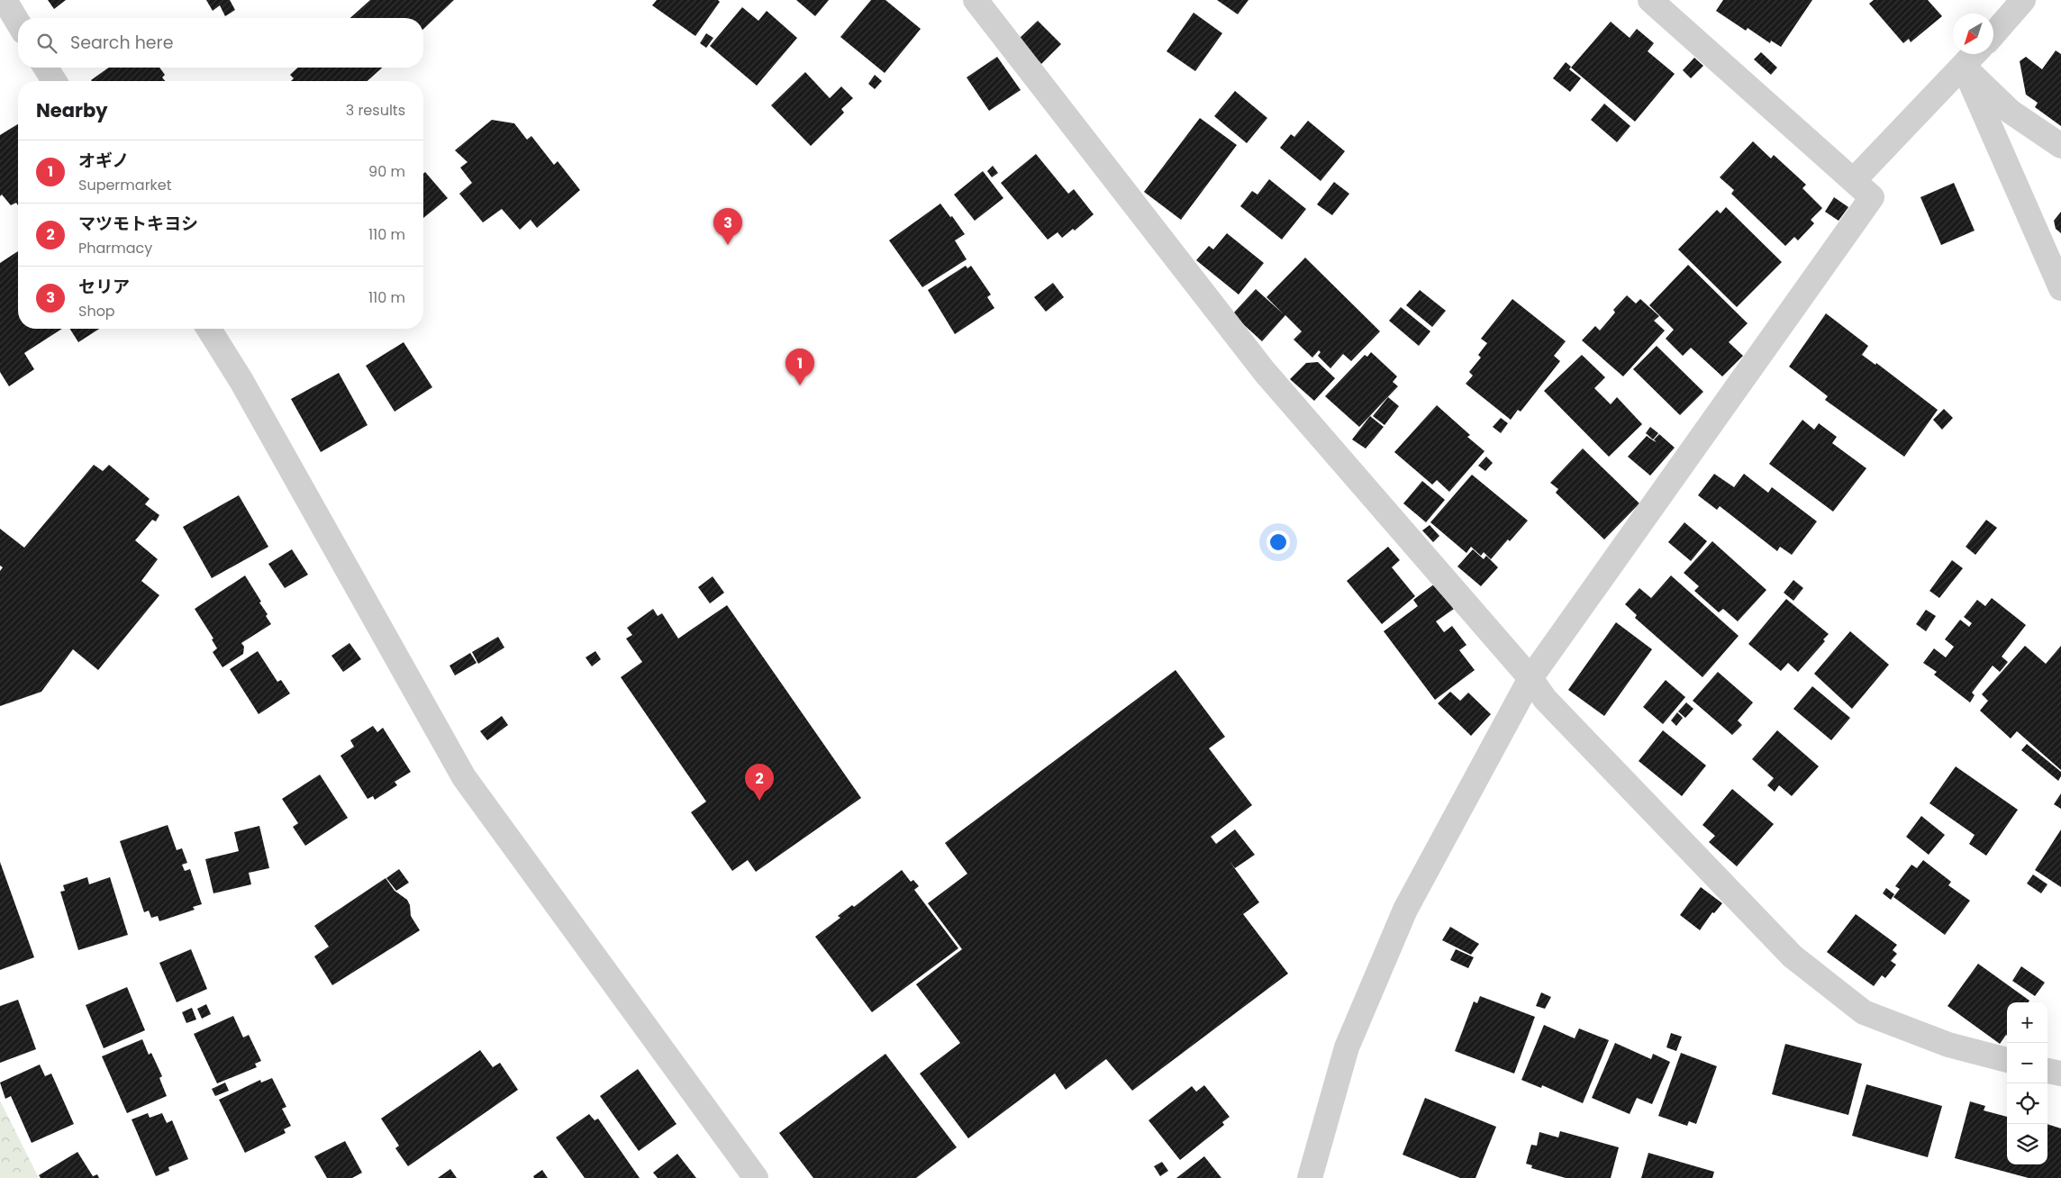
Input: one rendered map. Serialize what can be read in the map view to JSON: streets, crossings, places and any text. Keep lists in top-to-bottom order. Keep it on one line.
{"north":"bottom left","page":{"search":"Search here","heading":["Nearby","3 results"],"list":[{"mark":"1","name":"オギノ","note":"Supermarket","value":"90 m"},{"mark":"2","name":"マツモトキヨシ","note":"Pharmacy","value":"110 m"},{"mark":"3","name":"セリア","note":"Shop","value":"110 m"}],"pins":["3","1","2"],"map_buttons":["+","−"]}}
